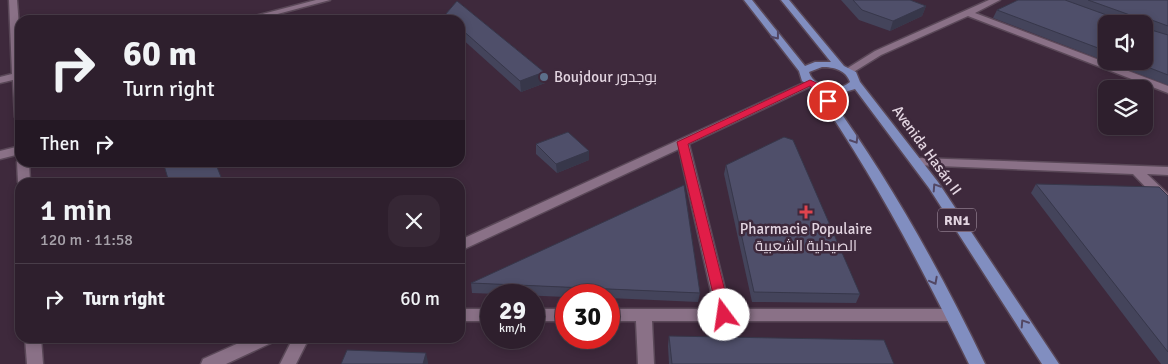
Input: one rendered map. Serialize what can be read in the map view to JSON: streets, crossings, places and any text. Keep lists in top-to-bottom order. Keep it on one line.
{"streets":{"main road":["Avenida Hasán II","RN1"]},"crossings":[["Avenida Hasán II","RN1"]],"places":{"other":["Boujdour بوجدور"],"health":["Pharmacie Populaire الصيدلية الشعبية"]},"page":{"turn":["60 m","Turn right"],"then":"Then","heading":["1 min","120 m · 11:58"],"list":[{"name":"Turn right","value":"60 m"}],"speed":"29 km/h","limit":"30"}}
